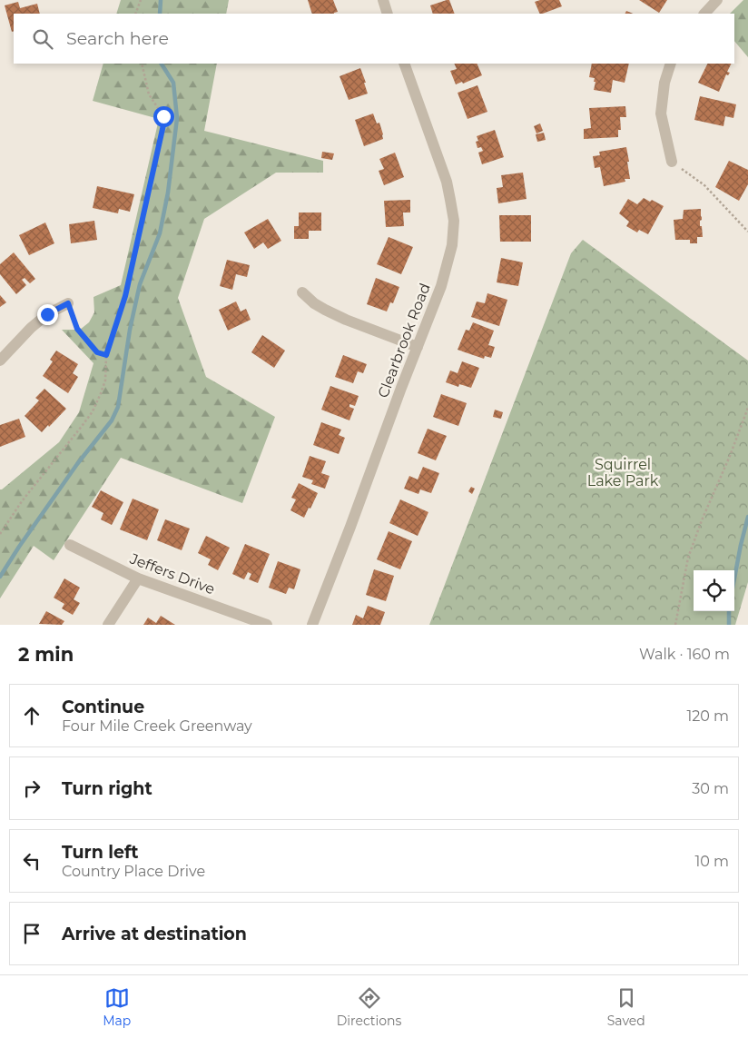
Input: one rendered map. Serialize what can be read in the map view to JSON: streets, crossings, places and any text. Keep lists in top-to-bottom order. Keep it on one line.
{"streets":{"street":["Clearbrook Road","Jeffers Drive"]},"parks":["Squirrel Lake Park"],"page":{"search":"Search here","heading":["2 min","Walk · 160 m"],"list":[["Continue","Four Mile Creek Greenway","120 m"],["Turn right","30 m"],["Turn left","Country Place Drive","10 m"],"Arrive at destination"],"nav":["Map","Directions","Saved"]}}
